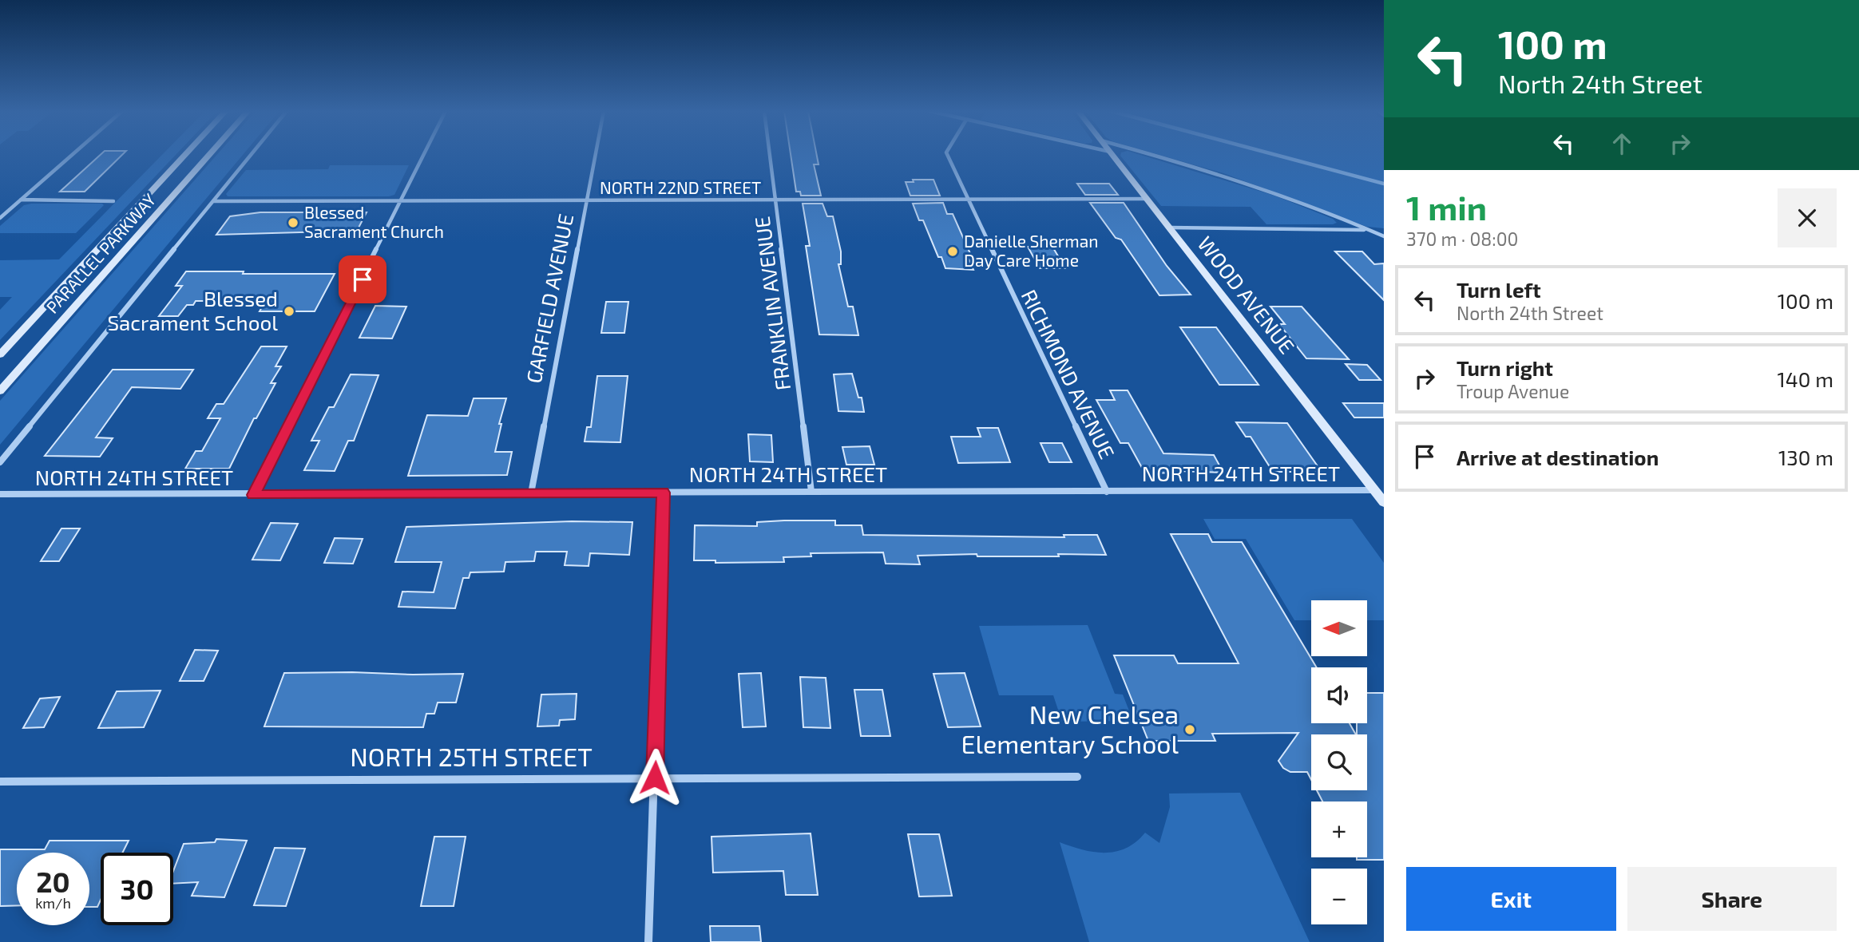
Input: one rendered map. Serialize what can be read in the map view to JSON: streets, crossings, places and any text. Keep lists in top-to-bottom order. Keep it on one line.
{"streets":{"main road":["PARALLEL PARKWAY","WOOD AVENUE"],"street":["NORTH 22ND STREET","GARFIELD AVENUE","FRANKLIN AVENUE","RICHMOND AVENUE","NORTH 24TH STREET","NORTH 25TH STREET"]},"crossings":[["NORTH 22ND STREET","WOOD AVENUE"],["NORTH 22ND STREET","GARFIELD AVENUE"],["NORTH 22ND STREET","FRANKLIN AVENUE"],["NORTH 22ND STREET","RICHMOND AVENUE"],["WOOD AVENUE","NORTH 24TH STREET"],["GARFIELD AVENUE","NORTH 24TH STREET"],["FRANKLIN AVENUE","NORTH 24TH STREET"],["RICHMOND AVENUE","NORTH 24TH STREET"]],"places":["Blessed Sacrament Church","Danielle Sherman Day Care Home","Blessed Sacrament School","New Chelsea Elementary School"],"north":"left","page":{"turn":["100 m","North 24th Street"],"heading":["1 min","370 m · 08:00"],"list":[{"name":"Turn left","note":"North 24th Street","value":"100 m"},{"name":"Turn right","note":"Troup Avenue","value":"140 m"},{"name":"Arrive at destination","value":"130 m"}],"map_buttons":["+","−"],"speed":"20 km/h","limit":"30","buttons":["Exit","Share"]}}
